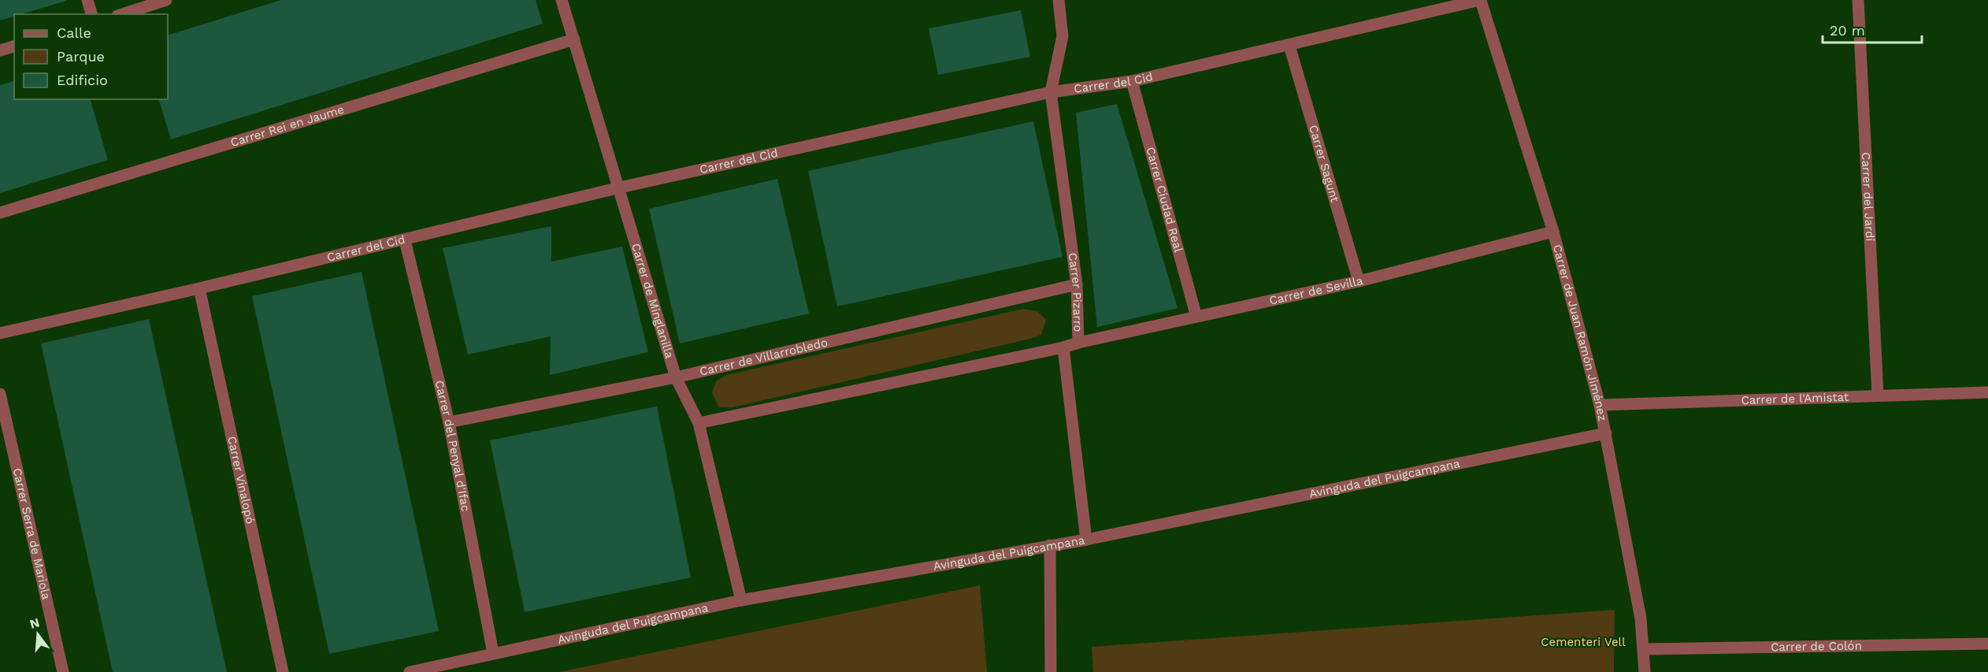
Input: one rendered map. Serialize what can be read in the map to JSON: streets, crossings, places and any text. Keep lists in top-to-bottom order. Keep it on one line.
{"streets":{"street":["Carrer del Cid","Carrer Rei en Jaume","Carrer Sagunt","Carrer del Jardí","Carrer Ciudad Real","Carrer de Sevilla","Carrer Pizarro","Carrer de Minglanilla","Carrer de Juan Ramón Jiménez","Carrer de Villarrobledo","Carrer de l'Amistat","Carrer del Penyal d'Ifac","Avinguda del Puigcampana","Carrer Vinalopó","Carrer Serra de Mariola","Carrer de Colón"]},"crossings":[["Carrer del Cid","Carrer Sagunt"],["Carrer del Cid","Carrer Ciudad Real"],["Carrer del Cid","Carrer Pizarro"],["Carrer del Cid","Carrer de Minglanilla"],["Carrer del Cid","Carrer de Juan Ramón Jiménez"],["Carrer del Cid","Carrer del Penyal d'Ifac"],["Carrer del Cid","Carrer Vinalopó"],["Carrer Rei en Jaume","Carrer de Minglanilla"],["Carrer Sagunt","Carrer de Sevilla"],["Carrer del Jardí","Carrer de l'Amistat"],["Carrer Ciudad Real","Carrer de Sevilla"],["Carrer de Sevilla","Carrer Pizarro"],["Carrer de Sevilla","Carrer de Juan Ramón Jiménez"],["Carrer Pizarro","Carrer de Villarrobledo"],["Carrer Pizarro","Avinguda del Puigcampana"],["Carrer de Minglanilla","Carrer de Villarrobledo"],["Carrer de Minglanilla","Avinguda del Puigcampana"],["Carrer de Juan Ramón Jiménez","Carrer de l'Amistat"],["Carrer de Juan Ramón Jiménez","Avinguda del Puigcampana"],["Carrer de Juan Ramón Jiménez","Carrer de Colón"],["Carrer de Villarrobledo","Carrer del Penyal d'Ifac"],["Carrer del Penyal d'Ifac","Avinguda del Puigcampana"]],"parks":["Cementeri Vell"],"legend":["Calle","Parque","Edificio"],"scale_bar":"20 m","north":"top"}
